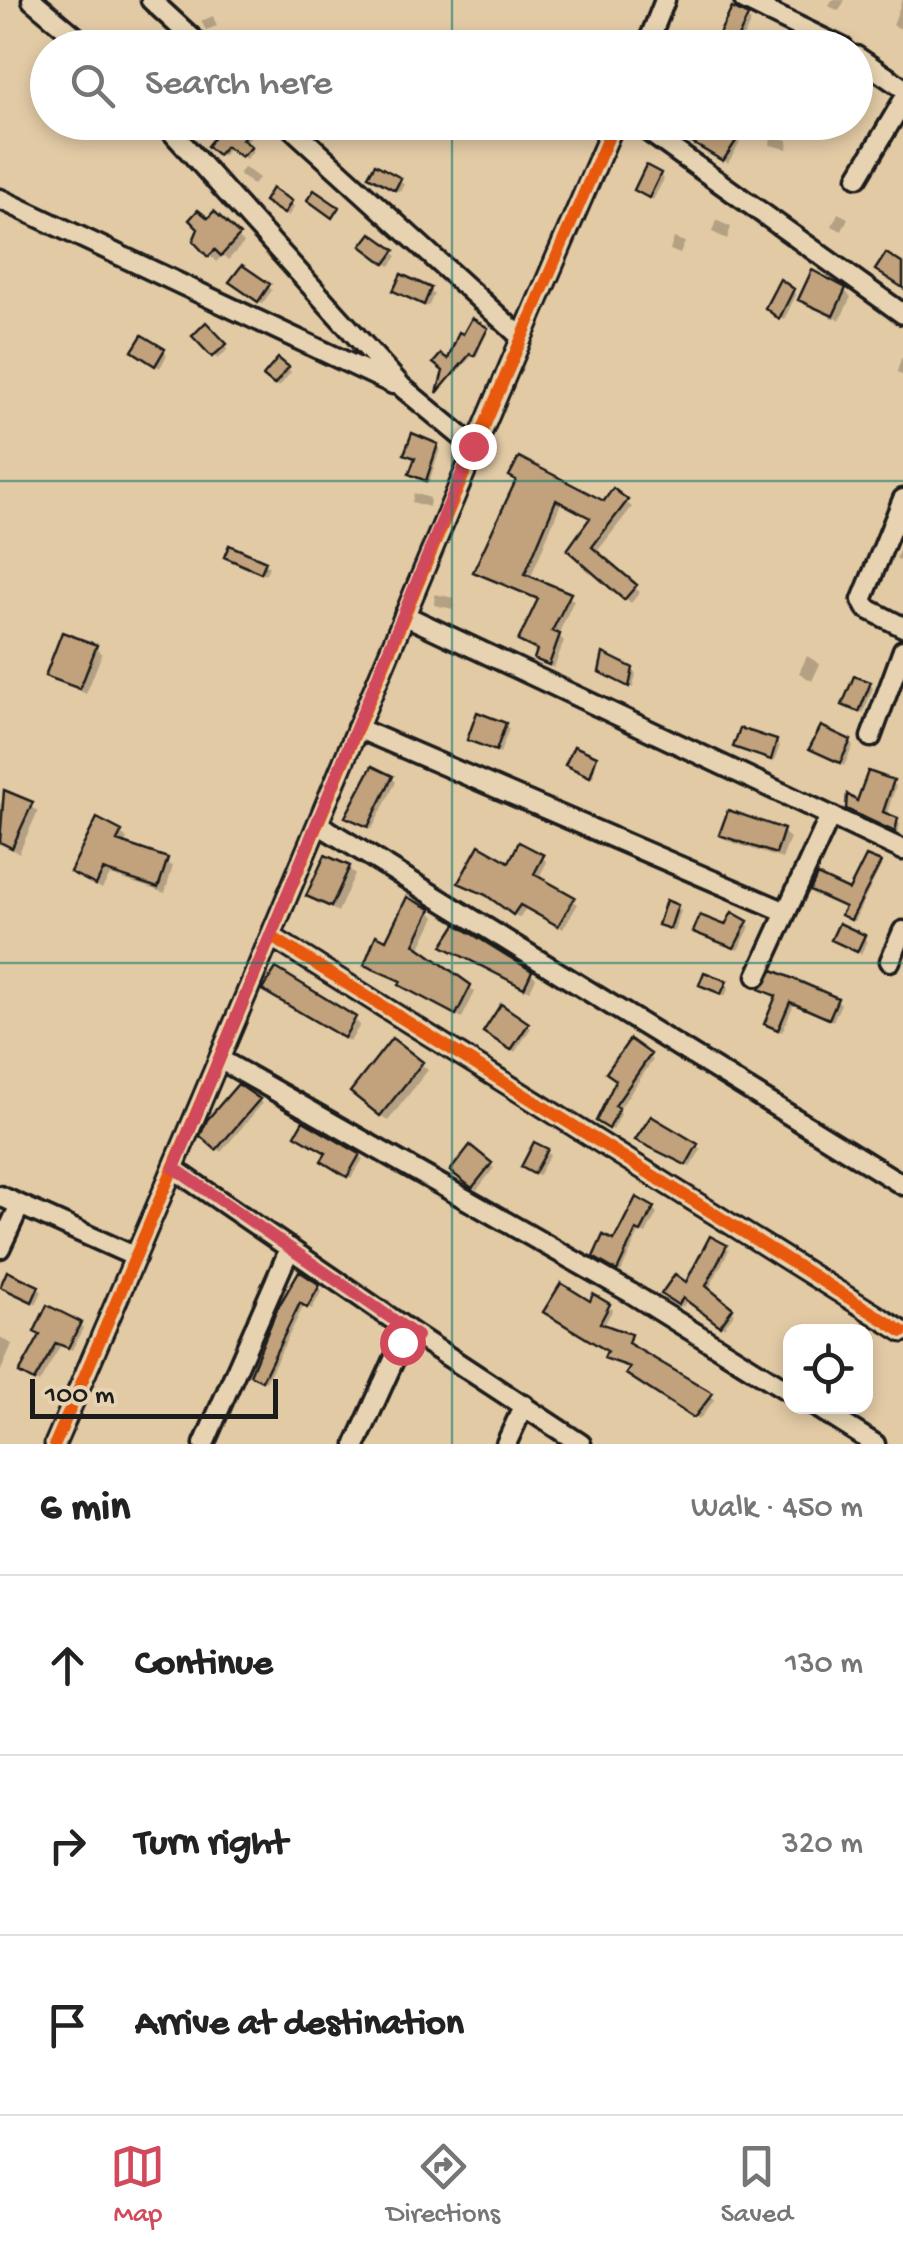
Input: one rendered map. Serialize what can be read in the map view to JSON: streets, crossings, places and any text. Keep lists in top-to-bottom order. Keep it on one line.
{"scale_bar":"100 m","page":{"search":"Search here","scale":"100 m","heading":["6 min","Walk · 450 m"],"list":[["Continue","130 m"],["Turn right","320 m"],"Arrive at destination"],"nav":["Map","Directions","Saved"]}}
